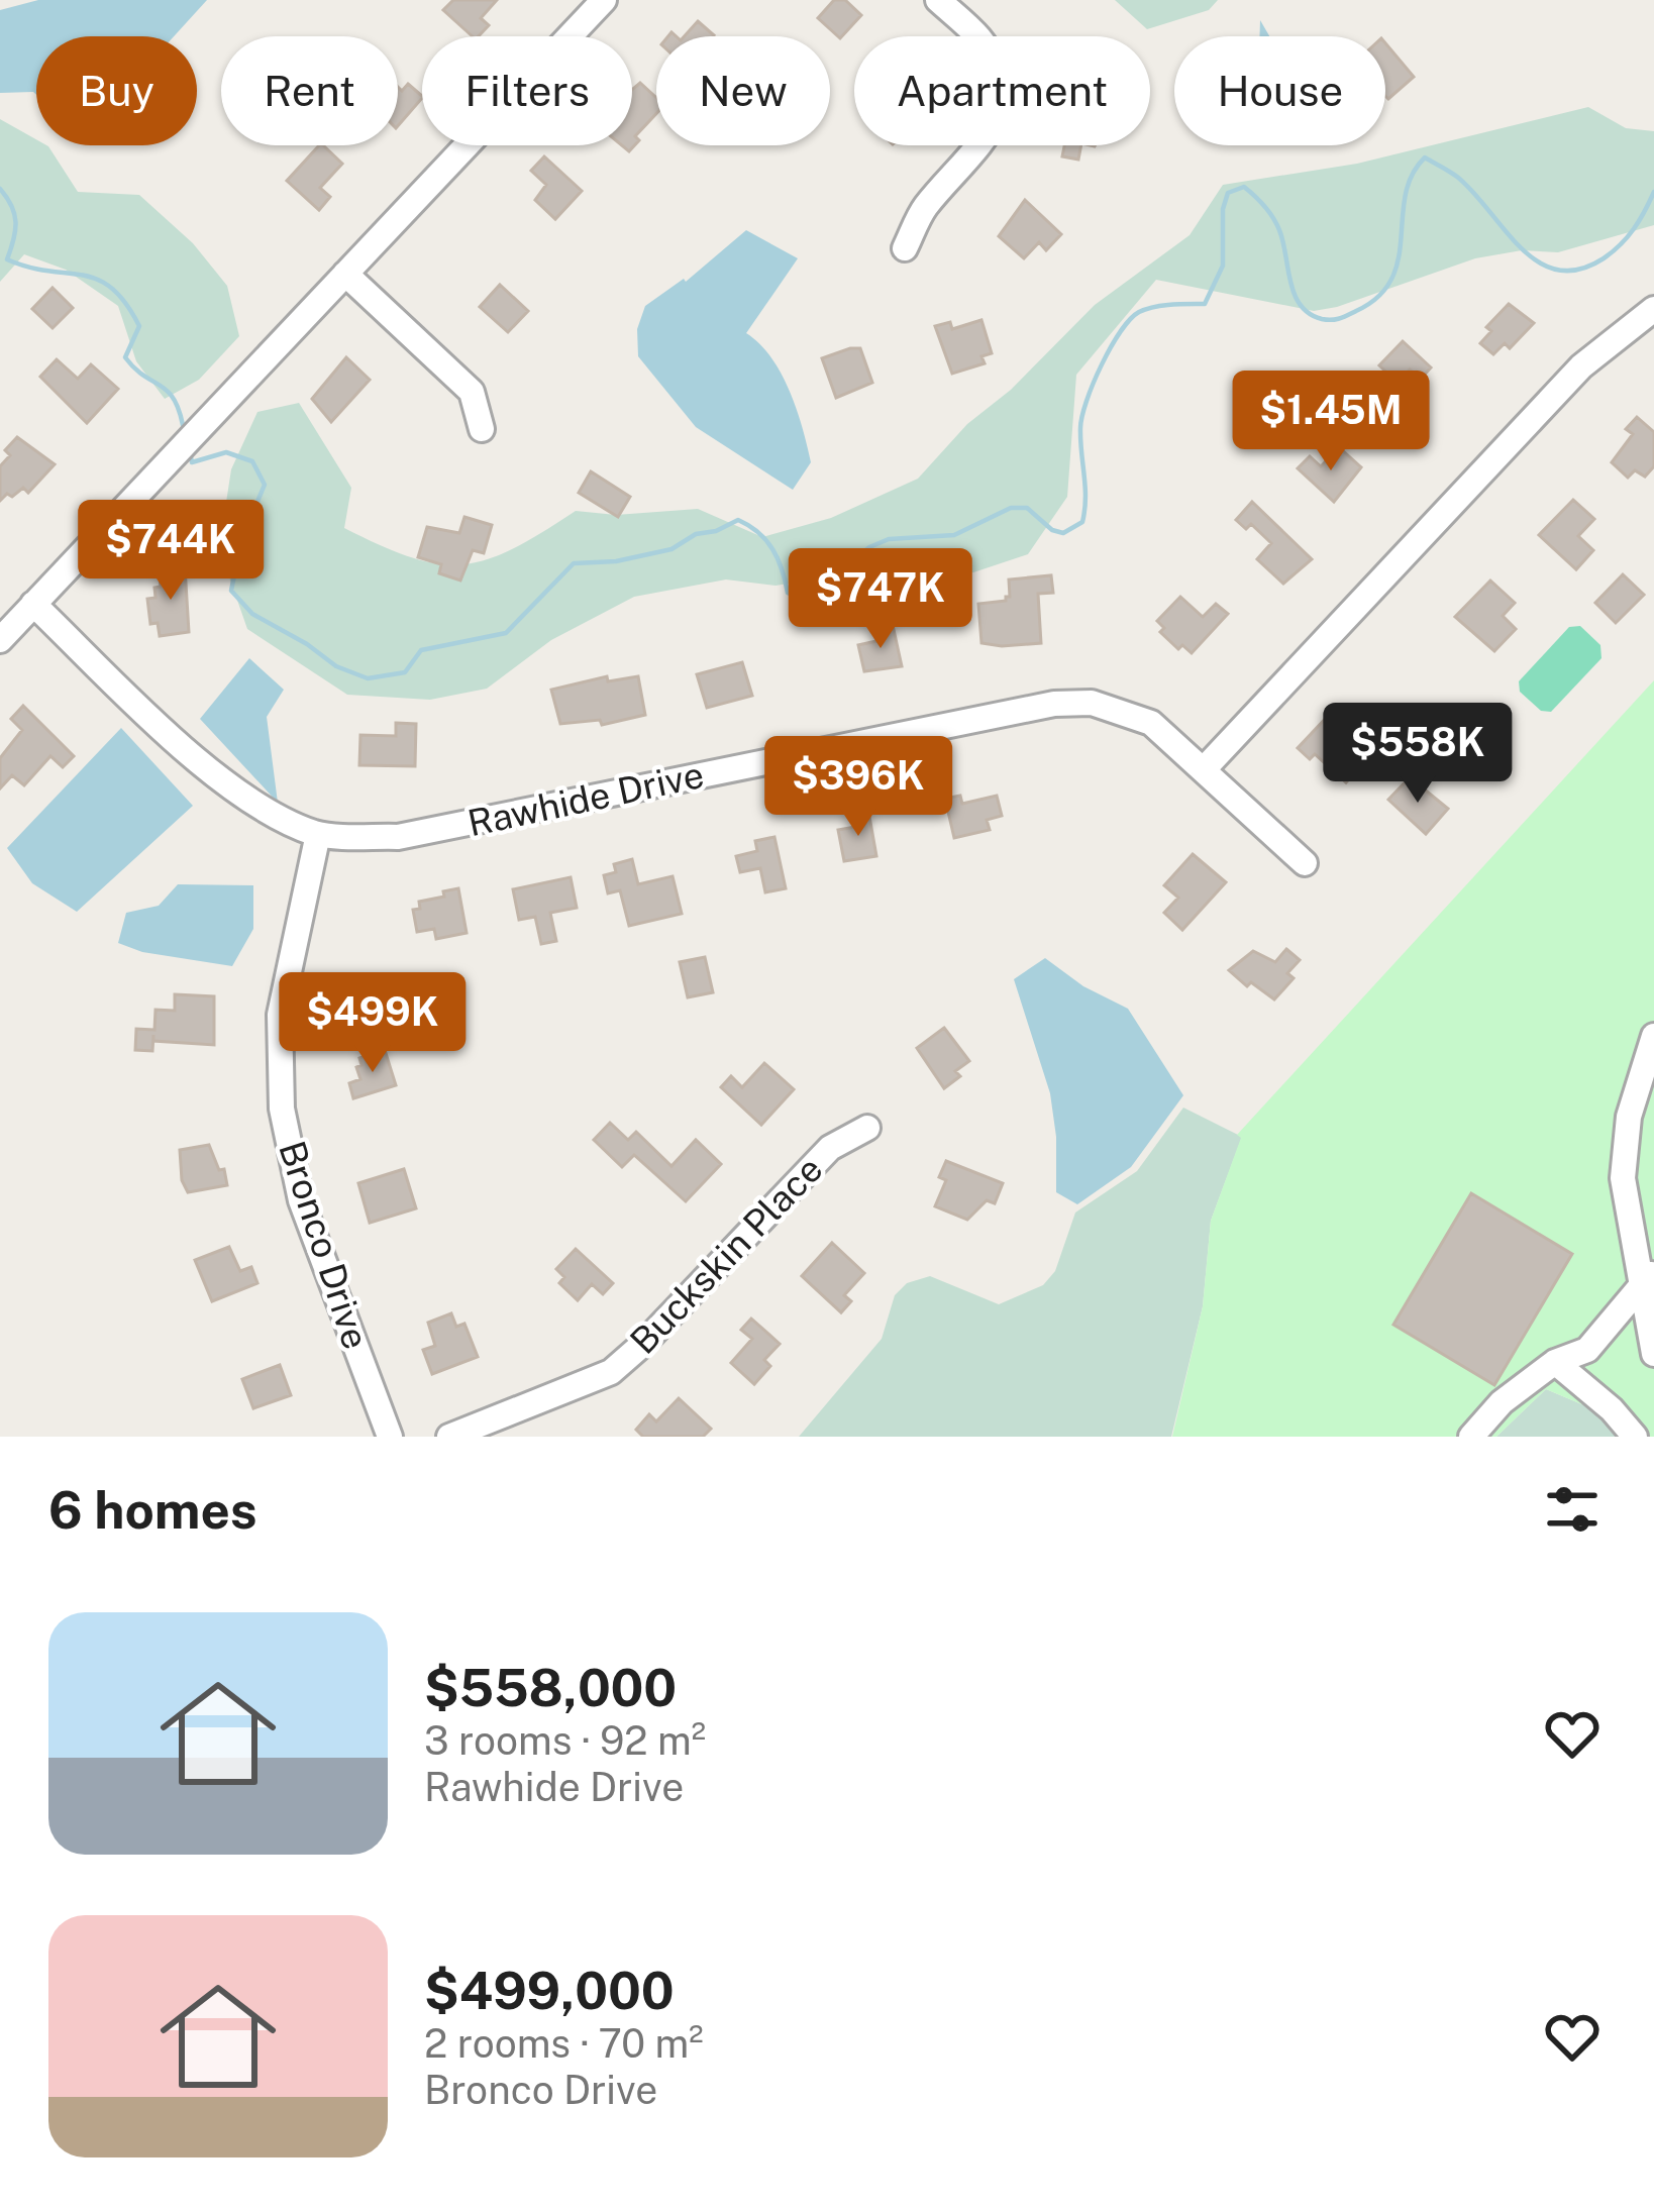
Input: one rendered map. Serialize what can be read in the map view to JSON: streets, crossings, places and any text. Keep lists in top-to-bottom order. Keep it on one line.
{"streets":{"street":["Rawhide Drive","Bronco Drive","Buckskin Place"]},"crossings":[["Rawhide Drive","Bronco Drive"]],"page":{"chip":["Buy","Rent","Filters","New","Apartment","House"],"price":["$1.45M","$744K","$747K","$558K","$396K","$499K"],"heading":"6 homes","list":[{"name":"$558,000","note":"3 rooms · 92 m² · Rawhide Drive"},{"name":"$499,000","note":"2 rooms · 70 m² · Bronco Drive"}]}}
